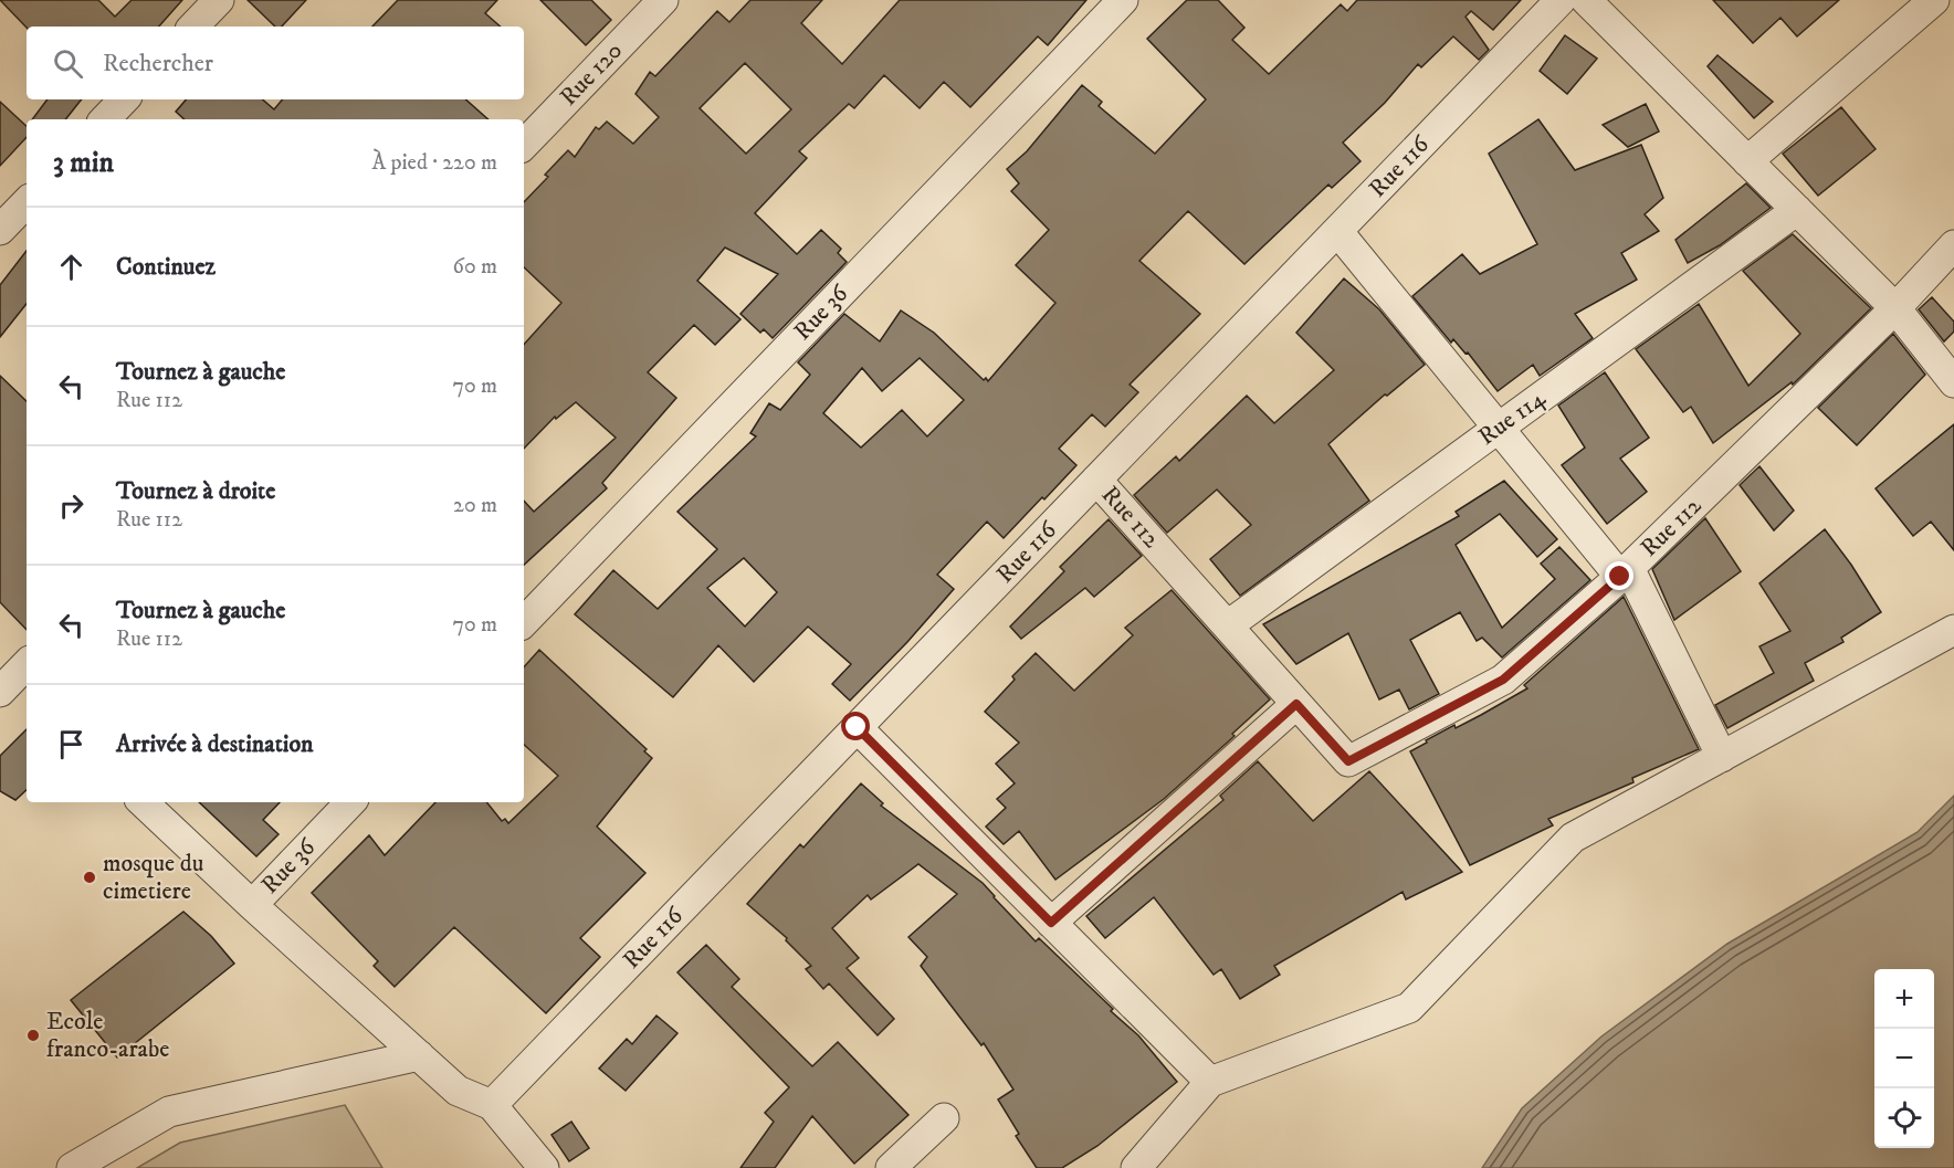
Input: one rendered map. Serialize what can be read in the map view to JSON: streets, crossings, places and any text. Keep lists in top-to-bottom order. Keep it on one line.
{"streets":{"street":["Rue 120","Rue 116","Rue 36","Rue 114","Rue 112"]},"crossings":[["Rue 116","Rue 112"],["Rue 114","Rue 112"]],"places":["mosque du cimetiere","Ecole franco-arabe"],"page":{"search":"Rechercher","heading":["3 min","À pied · 220 m"],"list":[["Continuez","60 m"],["Tournez à gauche","Rue 112","70 m"],["Tournez à droite","Rue 112","20 m"],["Tournez à gauche","Rue 112","70 m"],"Arrivée à destination"],"map_buttons":["+","−"]}}
